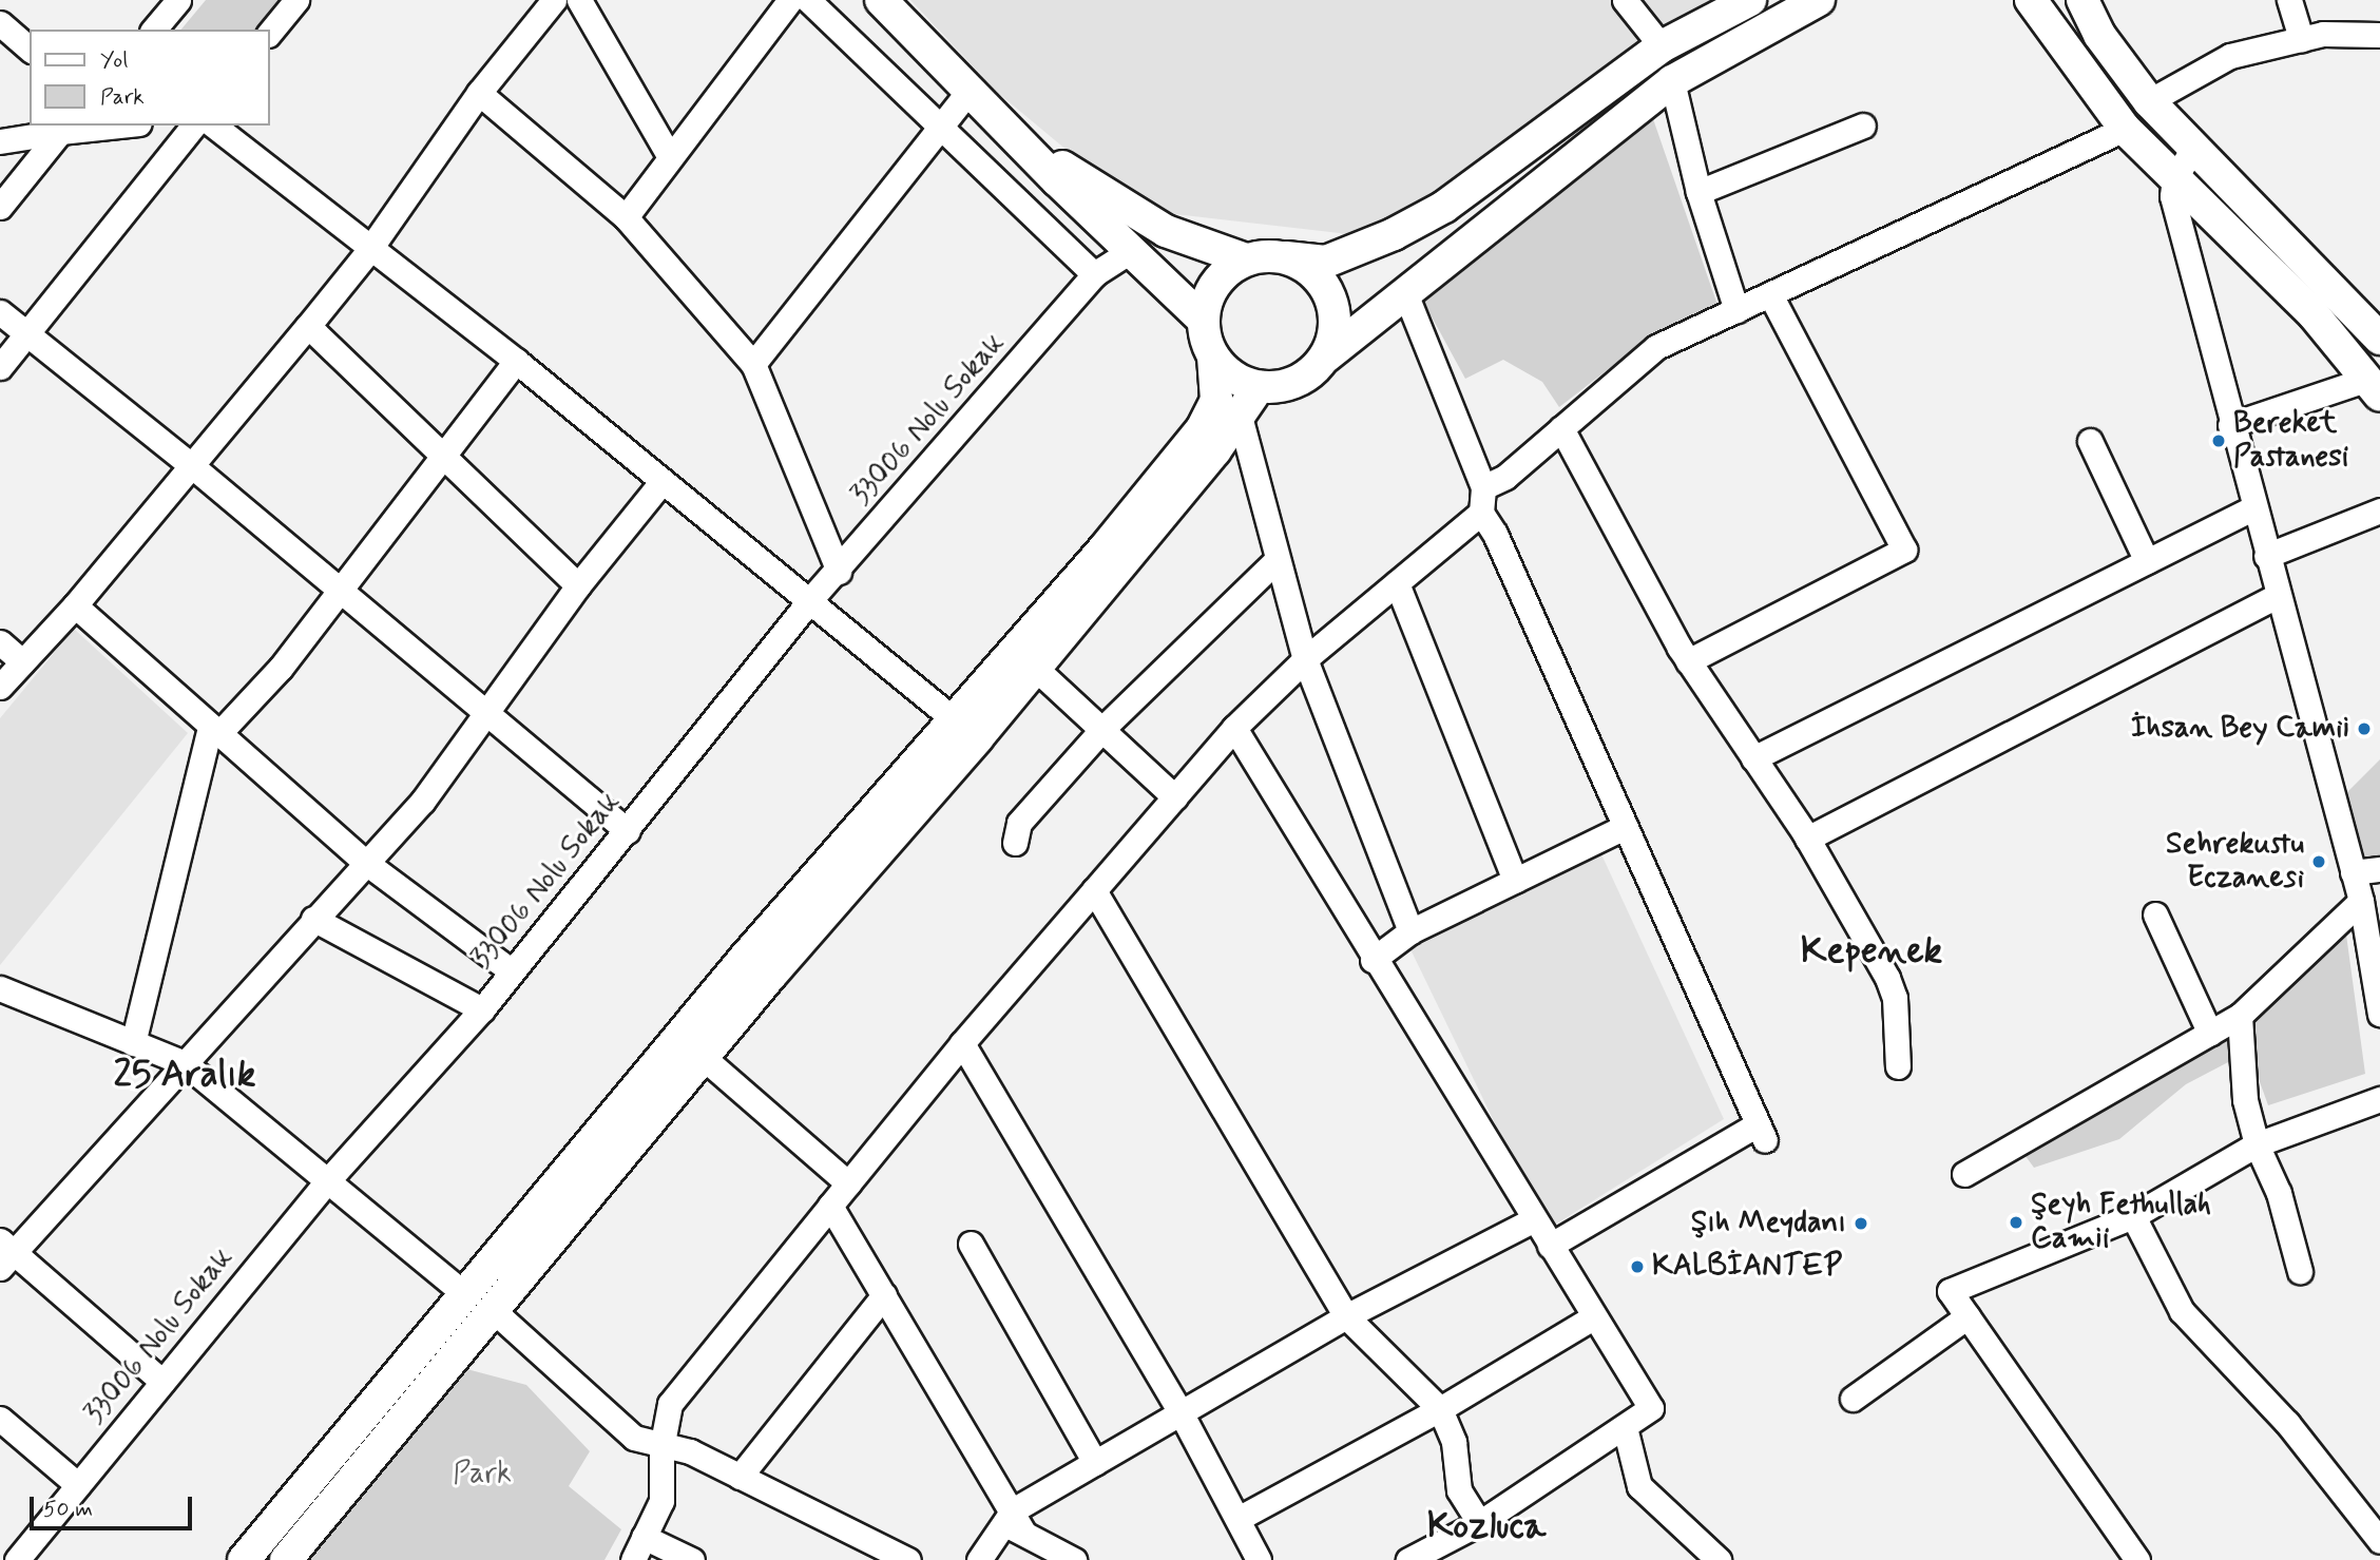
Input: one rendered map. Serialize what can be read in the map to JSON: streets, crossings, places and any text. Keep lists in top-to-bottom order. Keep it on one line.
{"streets":{"street":["33006 Nolu Sokak"]},"districts":["Kepenek","25 Aralık","Kozluca"],"parks":["Park"],"places":["Bereket Pastanesi","İhsan Bey Camii","Sehrekustu Eczanesi","Şeyh Fethullah Camii","Şıh Meydanı","KALBİANTEP"],"legend":["Yol","Park"],"scale_bar":"50 m"}
